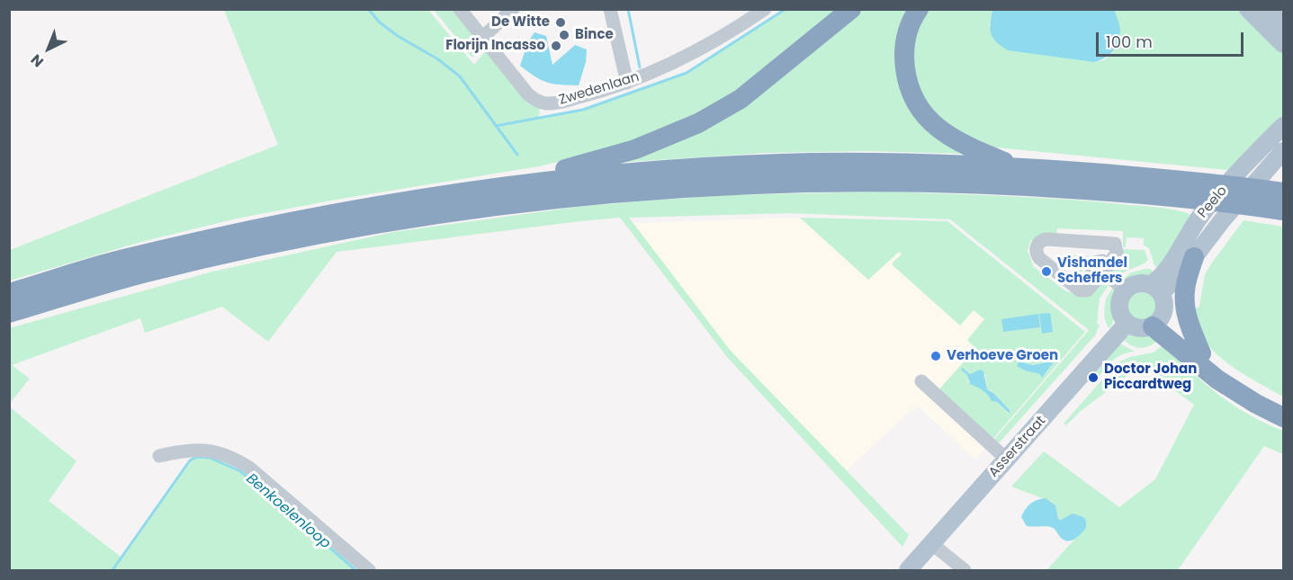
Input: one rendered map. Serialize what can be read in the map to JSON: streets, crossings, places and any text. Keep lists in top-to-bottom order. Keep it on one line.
{"streets":{"main road":["Peelo","Asserstraat"],"street":["Zwedenlaan"]},"crossings":[["Peelo","Asserstraat"]],"water":["Benkoelenloop"],"places":["De Witte","Bince","Florijn Incasso","Vishandel Scheffers","Verhoeve Groen","Doctor Johan Piccardtweg"],"scale_bar":"100 m","north":"bottom left"}
